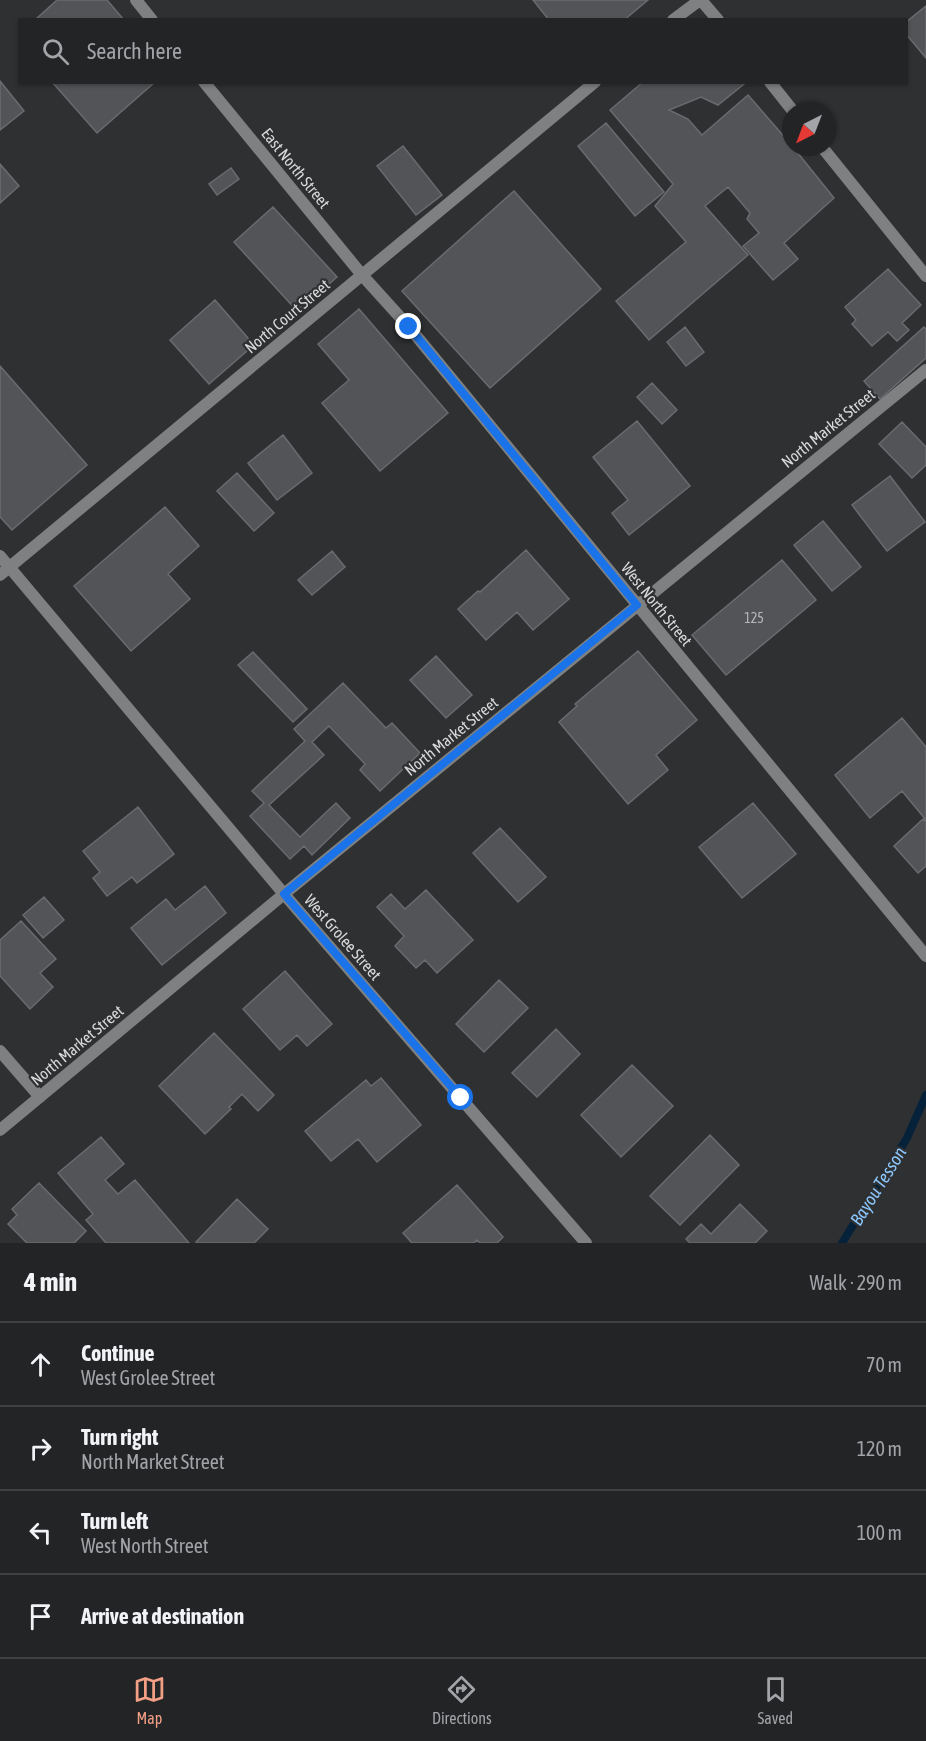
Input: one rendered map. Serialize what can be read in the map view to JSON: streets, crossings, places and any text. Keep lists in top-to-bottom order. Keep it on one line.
{"streets":{"street":["East North Street","North Court Street","North Market Street","West North Street","West Grolee Street"]},"crossings":[["East North Street","North Court Street"],["East North Street","West North Street"],["North Court Street","West North Street"],["North Court Street","West Grolee Street"],["North Market Street","West North Street"],["North Market Street","West Grolee Street"]],"water":["Bayou Tesson"],"house_numbers":["125"],"north":"bottom left","page":{"search":"Search here","heading":["4 min","Walk · 290 m"],"list":[["Continue","West Grolee Street","70 m"],["Turn right","North Market Street","120 m"],["Turn left","West North Street","100 m"],"Arrive at destination"],"nav":["Map","Directions","Saved"]}}
